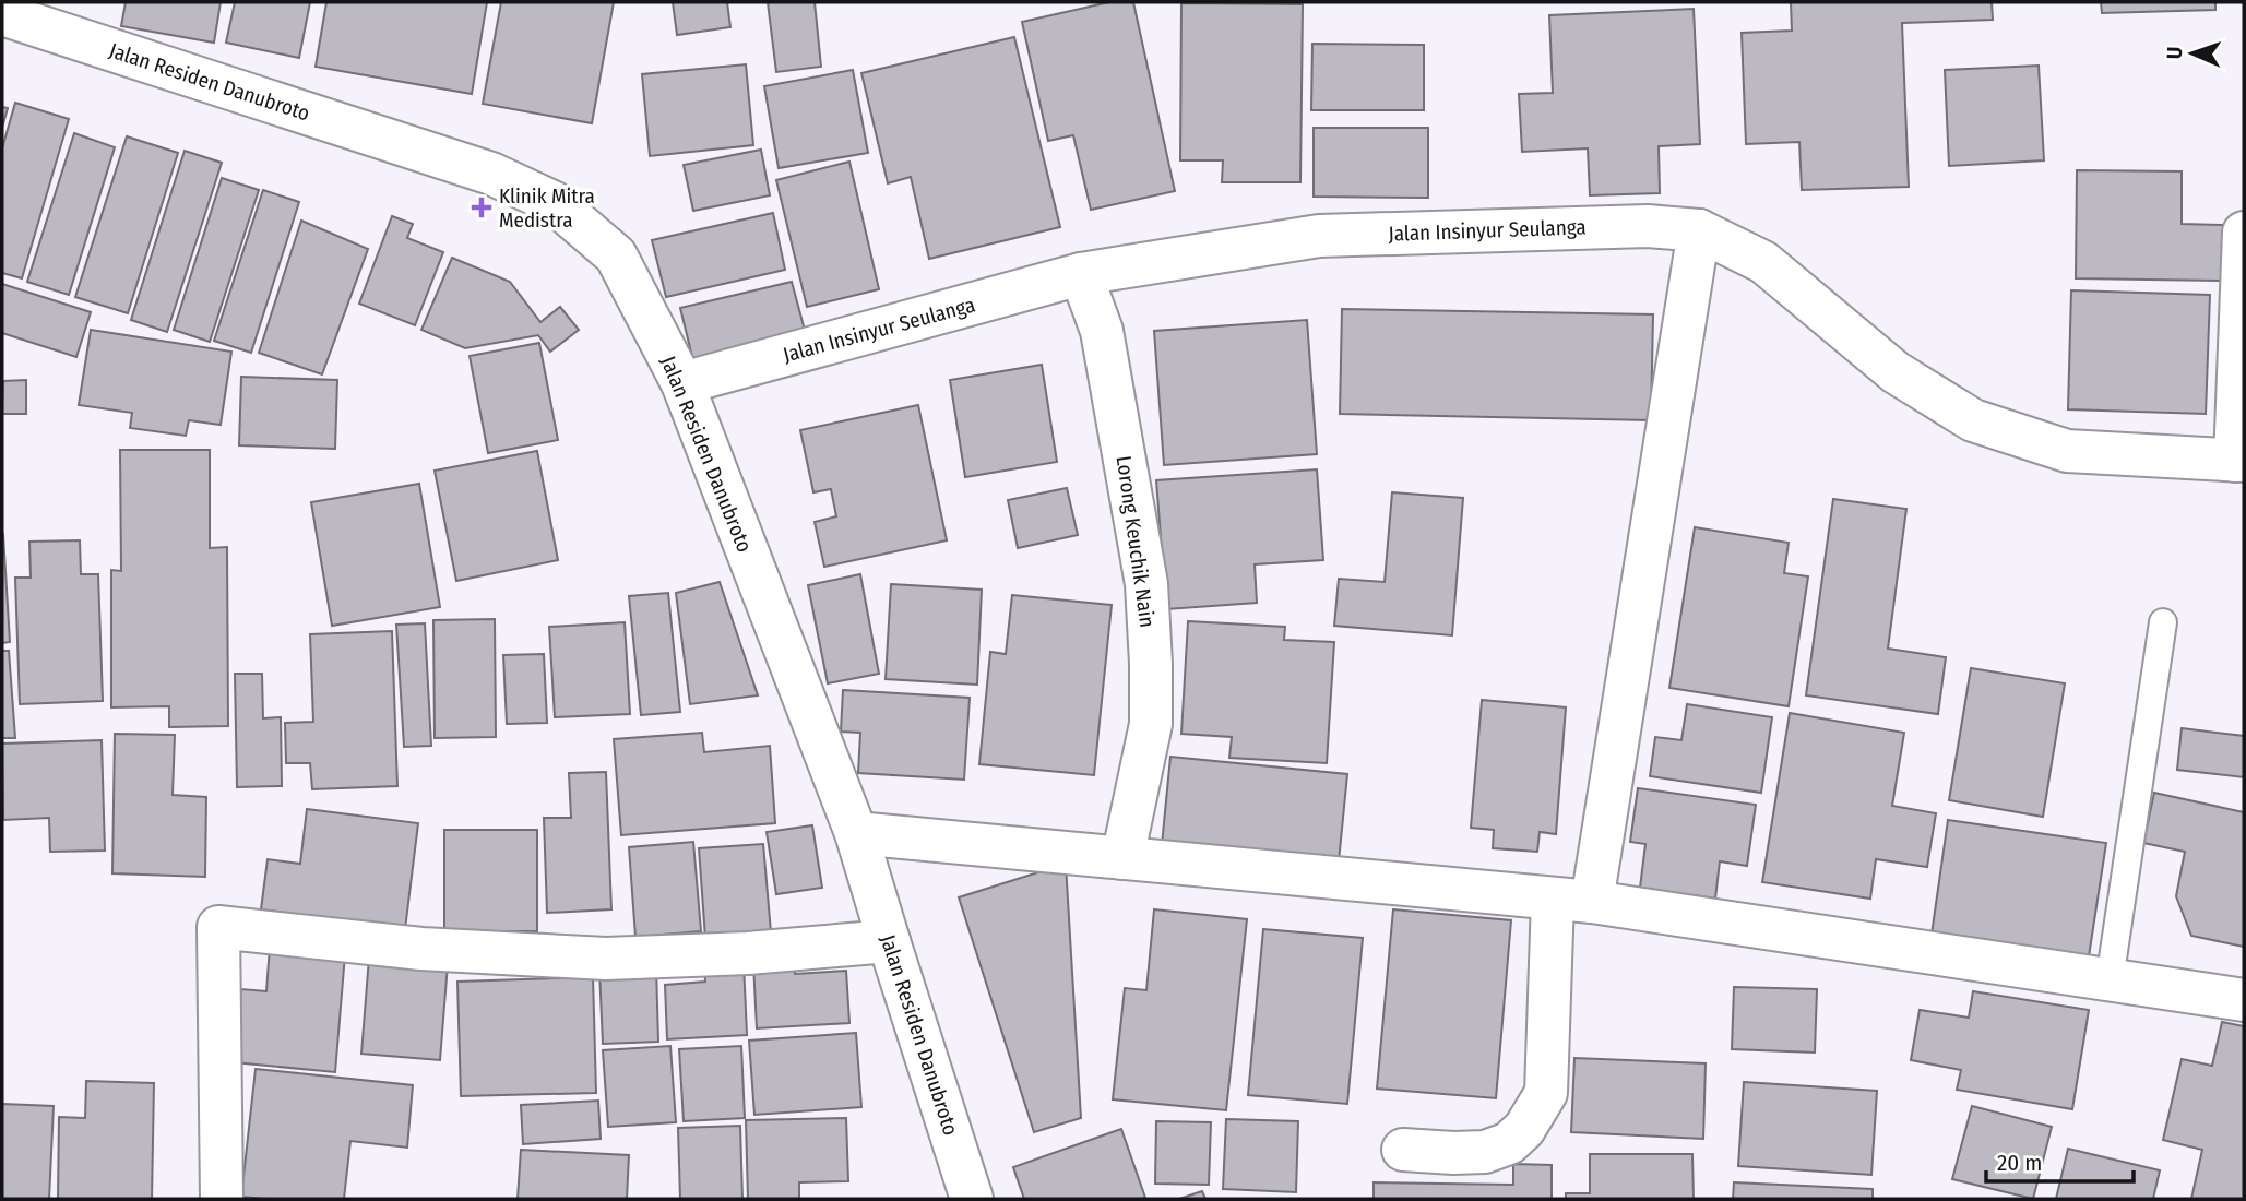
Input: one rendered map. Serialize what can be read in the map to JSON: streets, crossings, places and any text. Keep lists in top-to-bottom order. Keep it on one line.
{"streets":{"street":["Jalan Residen Danubroto","Jalan Insinyur Seulanga","Lorong Keuchik Nain"]},"crossings":[["Jalan Residen Danubroto","Jalan Insinyur Seulanga"],["Jalan Insinyur Seulanga","Lorong Keuchik Nain"]],"places":{"health":["Klinik Mitra Medistra"]},"scale_bar":"20 m","north":"left"}
